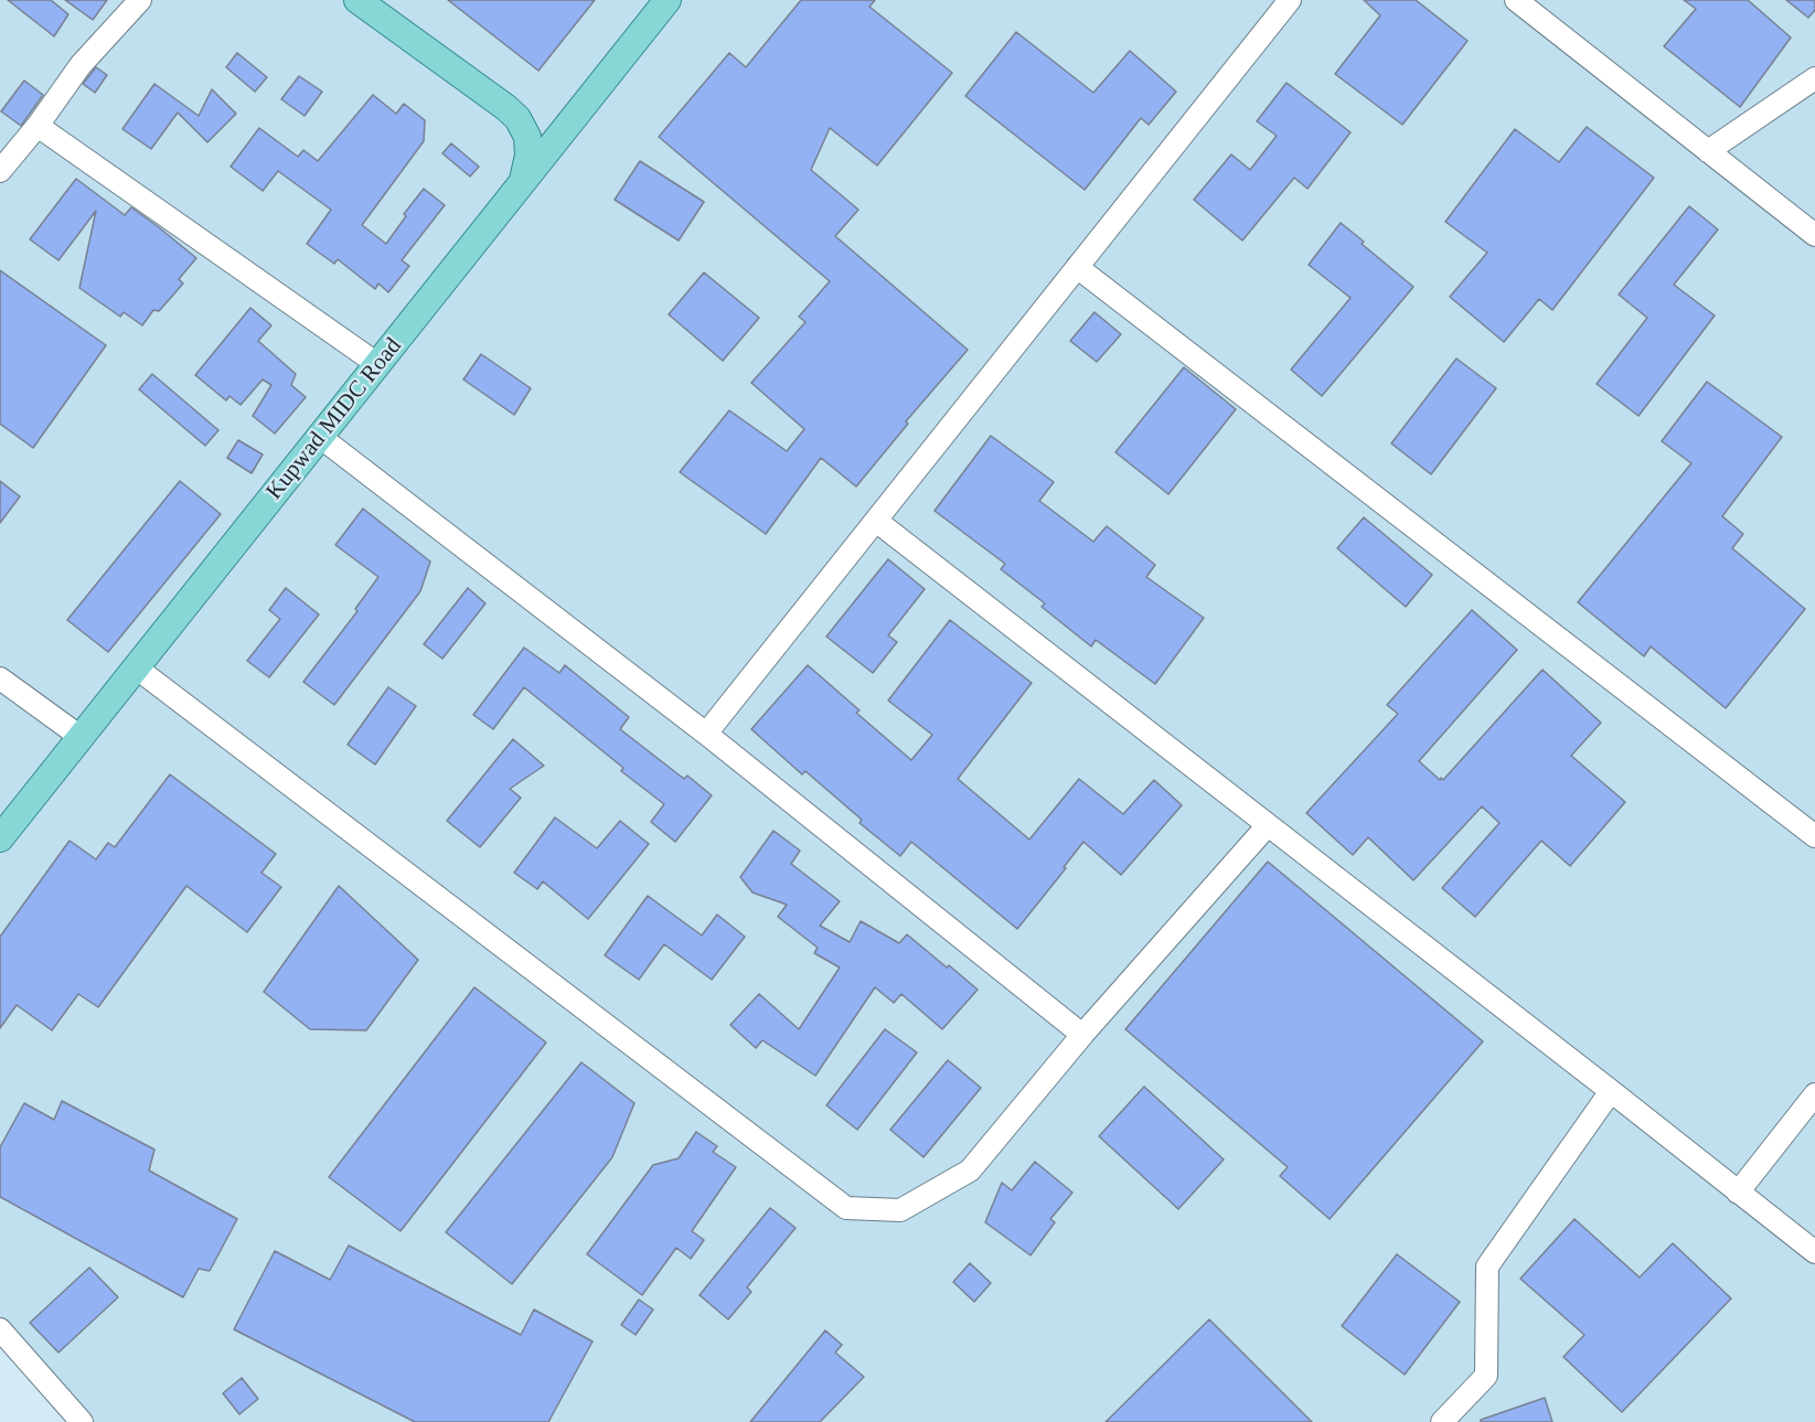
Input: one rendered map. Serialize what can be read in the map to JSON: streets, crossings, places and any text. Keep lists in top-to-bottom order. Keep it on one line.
{"streets":{"main road":["Kupwad MIDC Road"]}}
